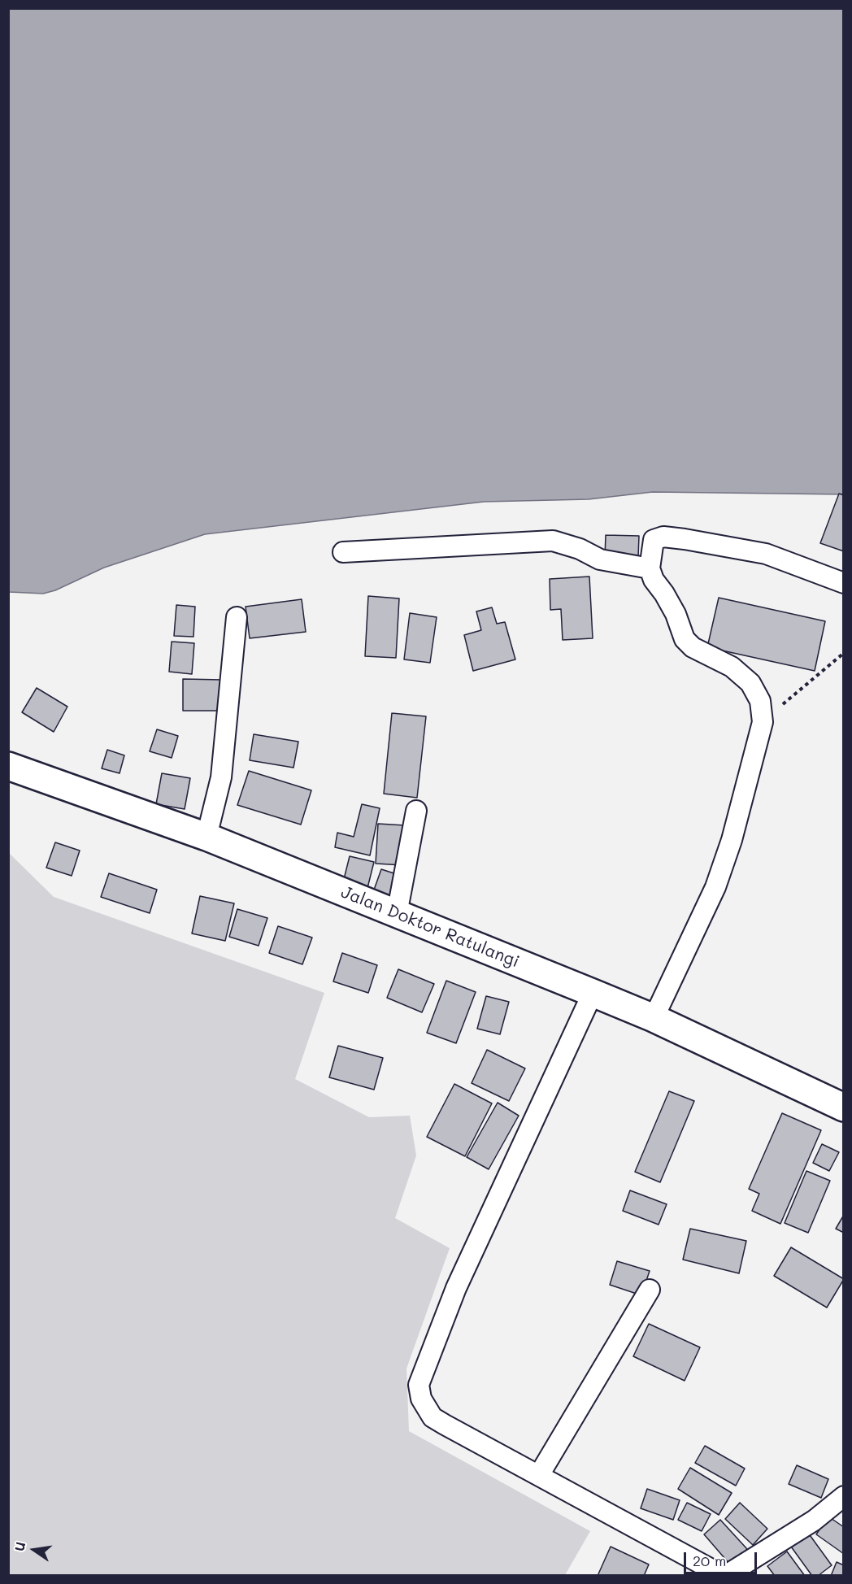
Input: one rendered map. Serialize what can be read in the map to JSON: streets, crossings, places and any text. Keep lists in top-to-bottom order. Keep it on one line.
{"streets":{"highway":["Jalan Doktor Ratulangi"]},"scale_bar":"20 m","north":"left"}
